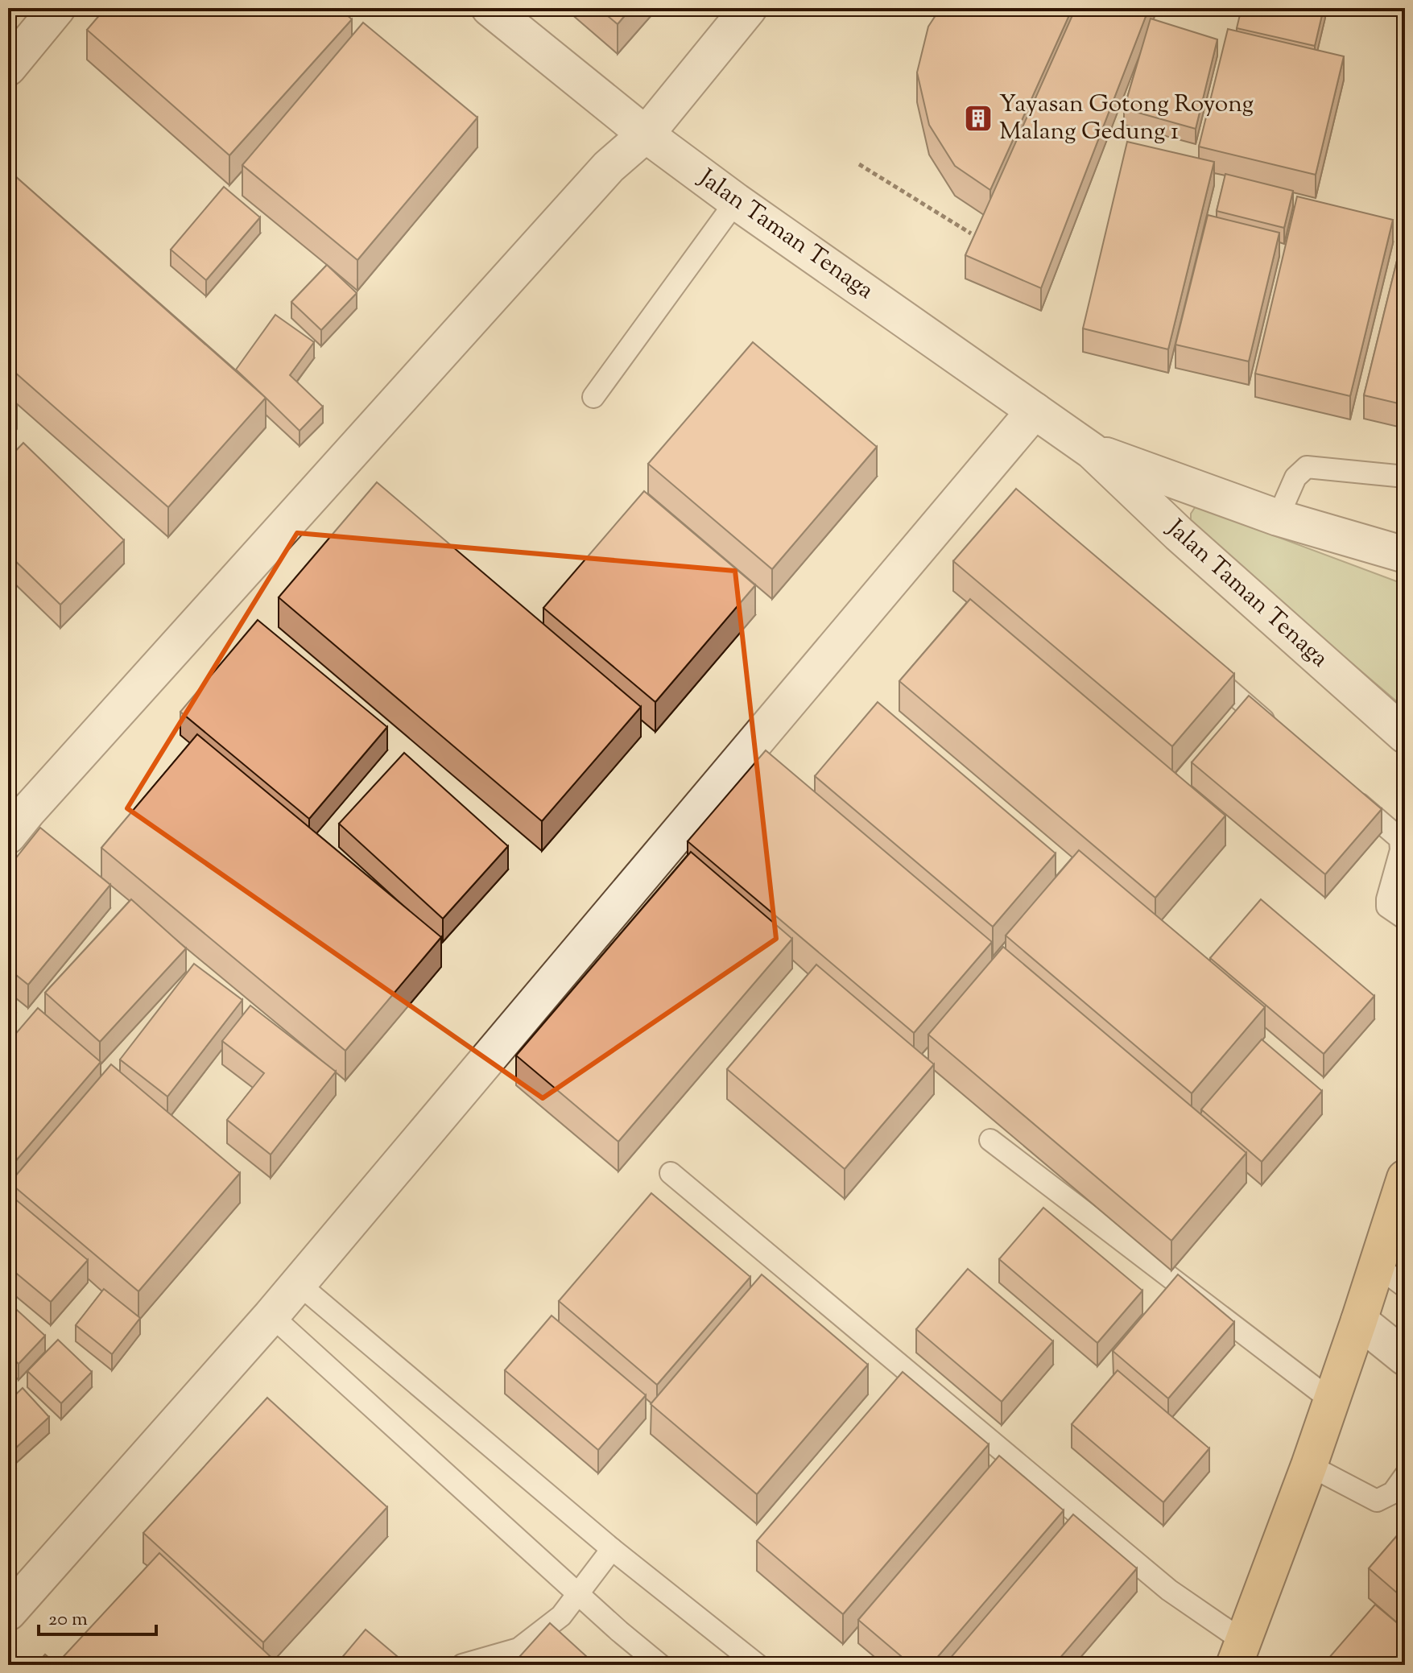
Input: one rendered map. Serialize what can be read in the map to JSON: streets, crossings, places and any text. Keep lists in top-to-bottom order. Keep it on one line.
{"streets":{"street":["Jalan Taman Tenaga"]},"places":{"building":["Yayasan Gotong Royong Malang Gedung 1"]},"scale_bar":"20 m"}
